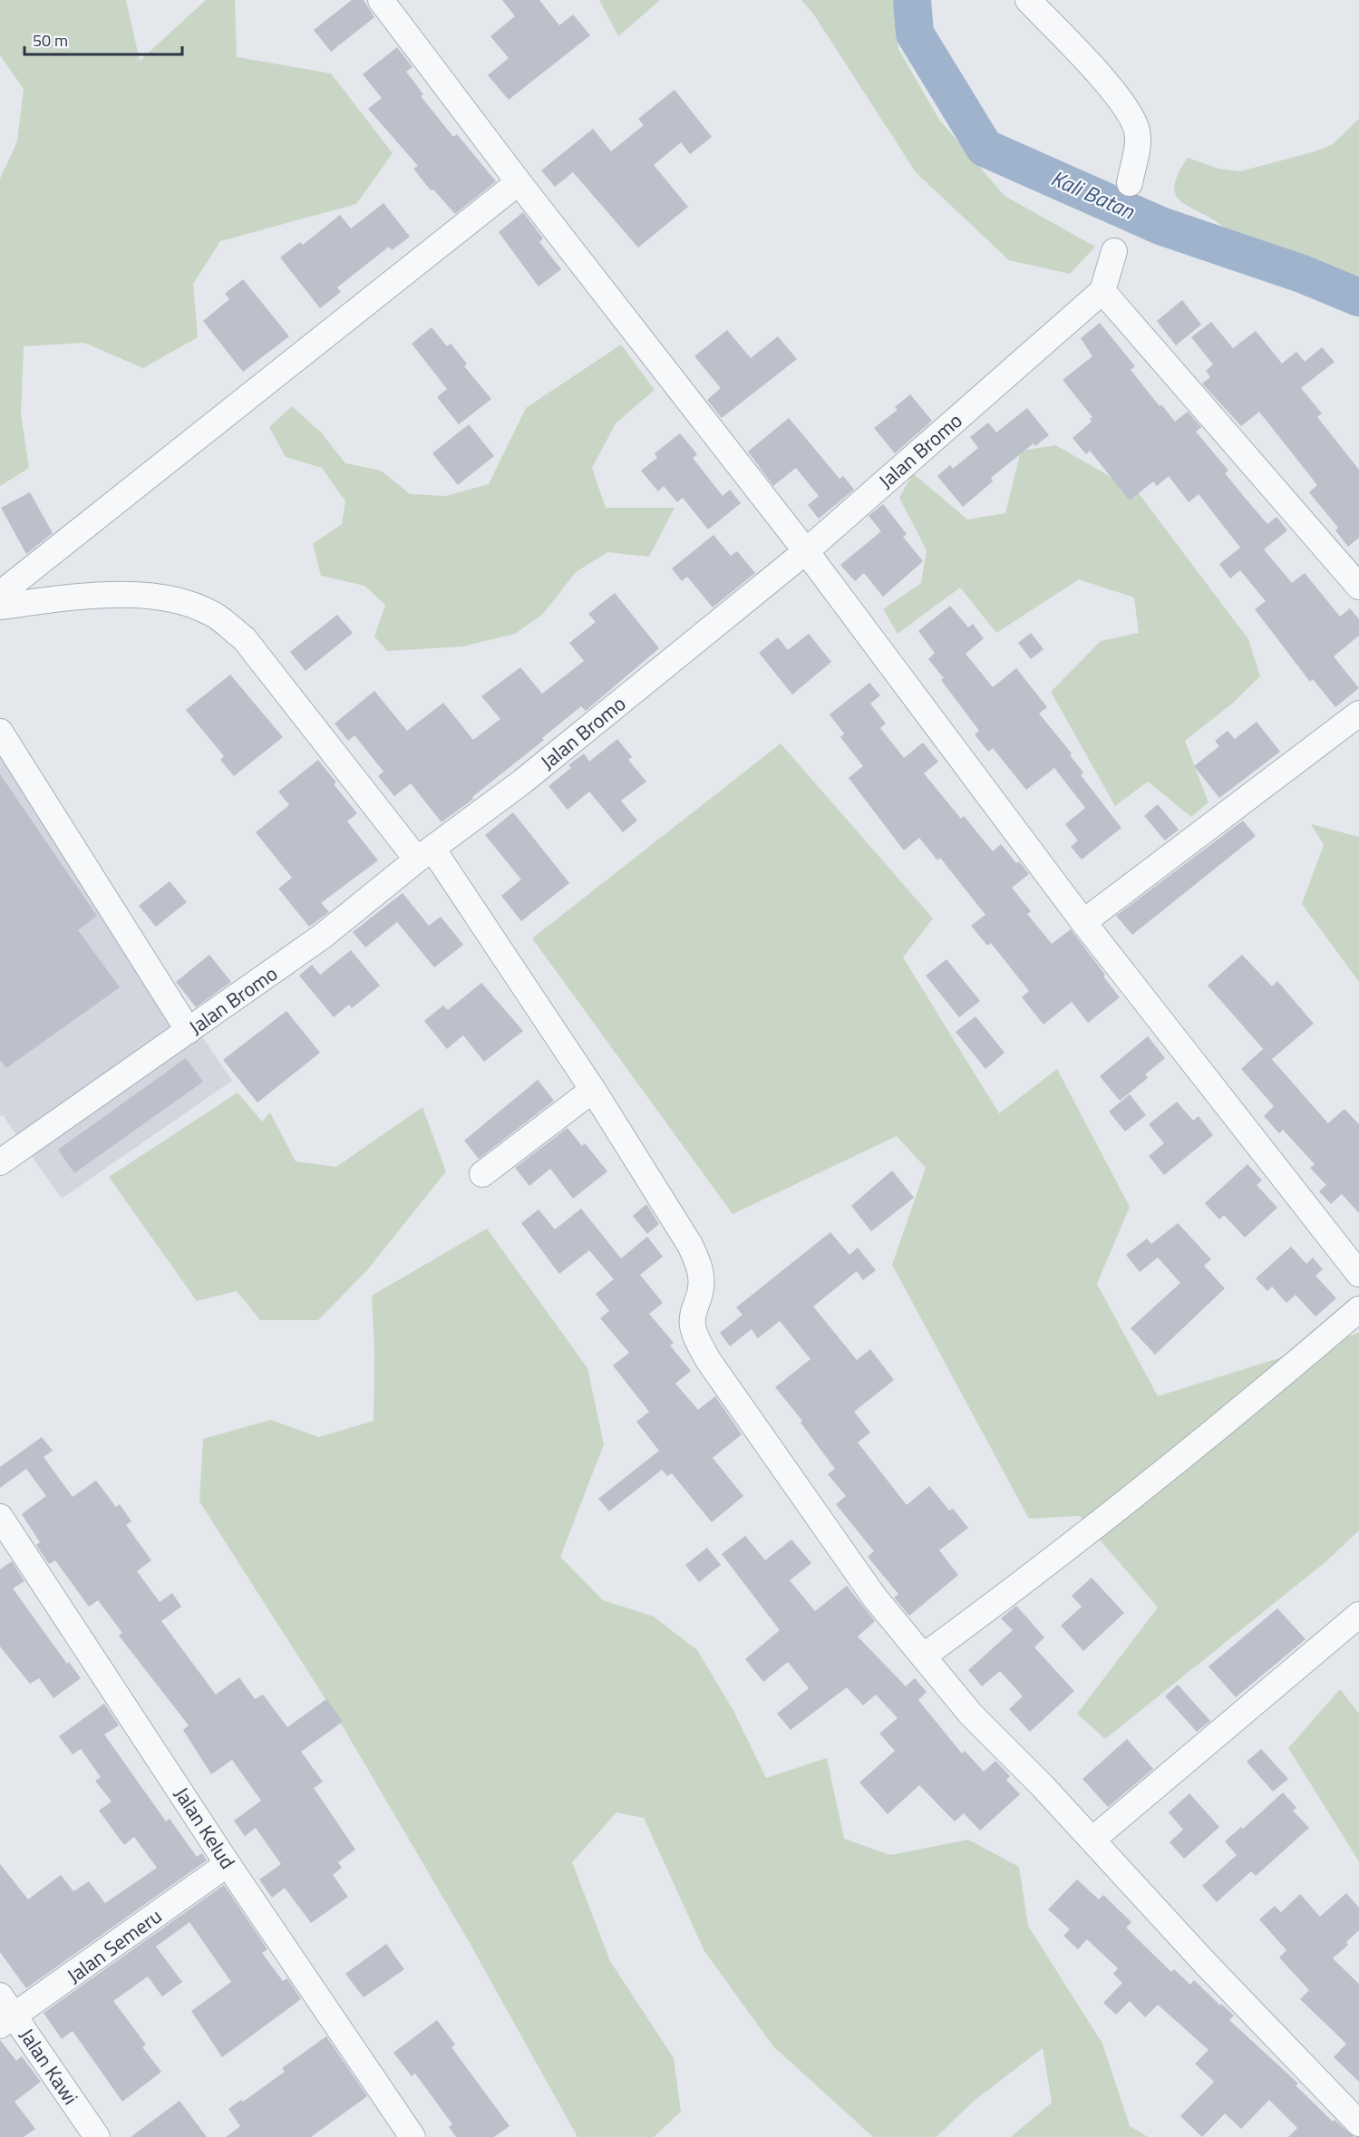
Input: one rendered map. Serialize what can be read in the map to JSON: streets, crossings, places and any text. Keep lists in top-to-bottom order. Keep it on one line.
{"streets":{"street":["Jalan Bromo","Jalan Kelud","Jalan Semeru","Jalan Kawi"]},"crossings":[["Jalan Kelud","Jalan Semeru"],["Jalan Semeru","Jalan Kawi"]],"water":["Kali Batan"],"scale_bar":"50 m"}
